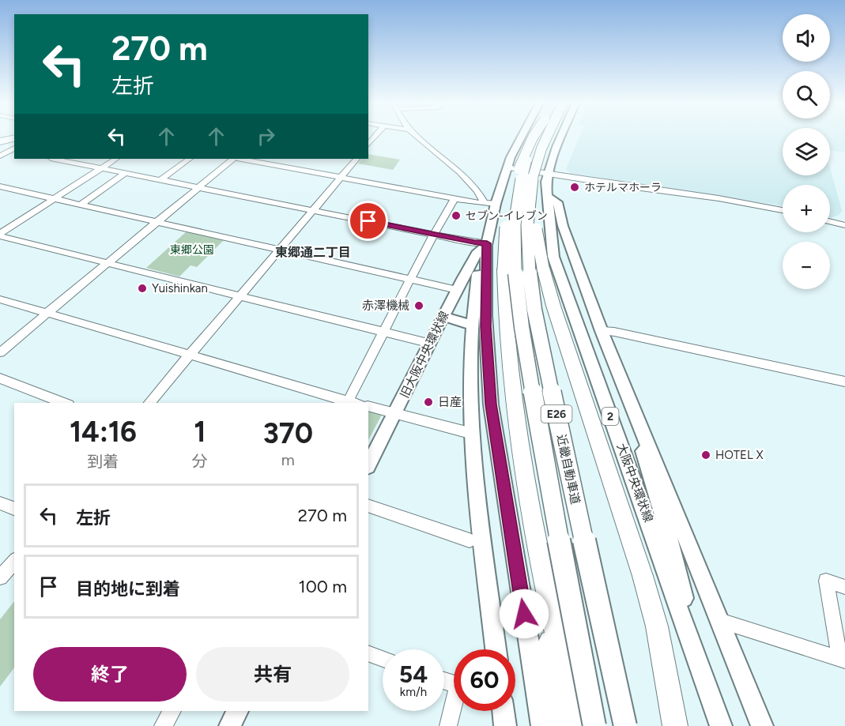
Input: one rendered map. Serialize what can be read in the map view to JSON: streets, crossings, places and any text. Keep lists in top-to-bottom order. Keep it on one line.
{"streets":{"highway":["E26","近畿自動車道"],"main road":["旧大阪中央環状線","2","大阪中央環状線"]},"crossings":[["2","大阪中央環状線"]],"districts":["東郷通二丁目"],"parks":["東郷公園"],"places":["ホテルマホーラ","セブン-イレブン","Yuishinkan","赤澤機械","日産","HOTEL X"],"page":{"map_buttons":["+","−"],"turn":["270 m","左折"],"eta":["14:16","到着","1","分","370","m"],"list":[{"name":"左折","value":"270 m"},{"name":"目的地に到着","value":"100 m"}],"buttons":["終了","共有"],"speed":"54 km/h","limit":"60"}}
